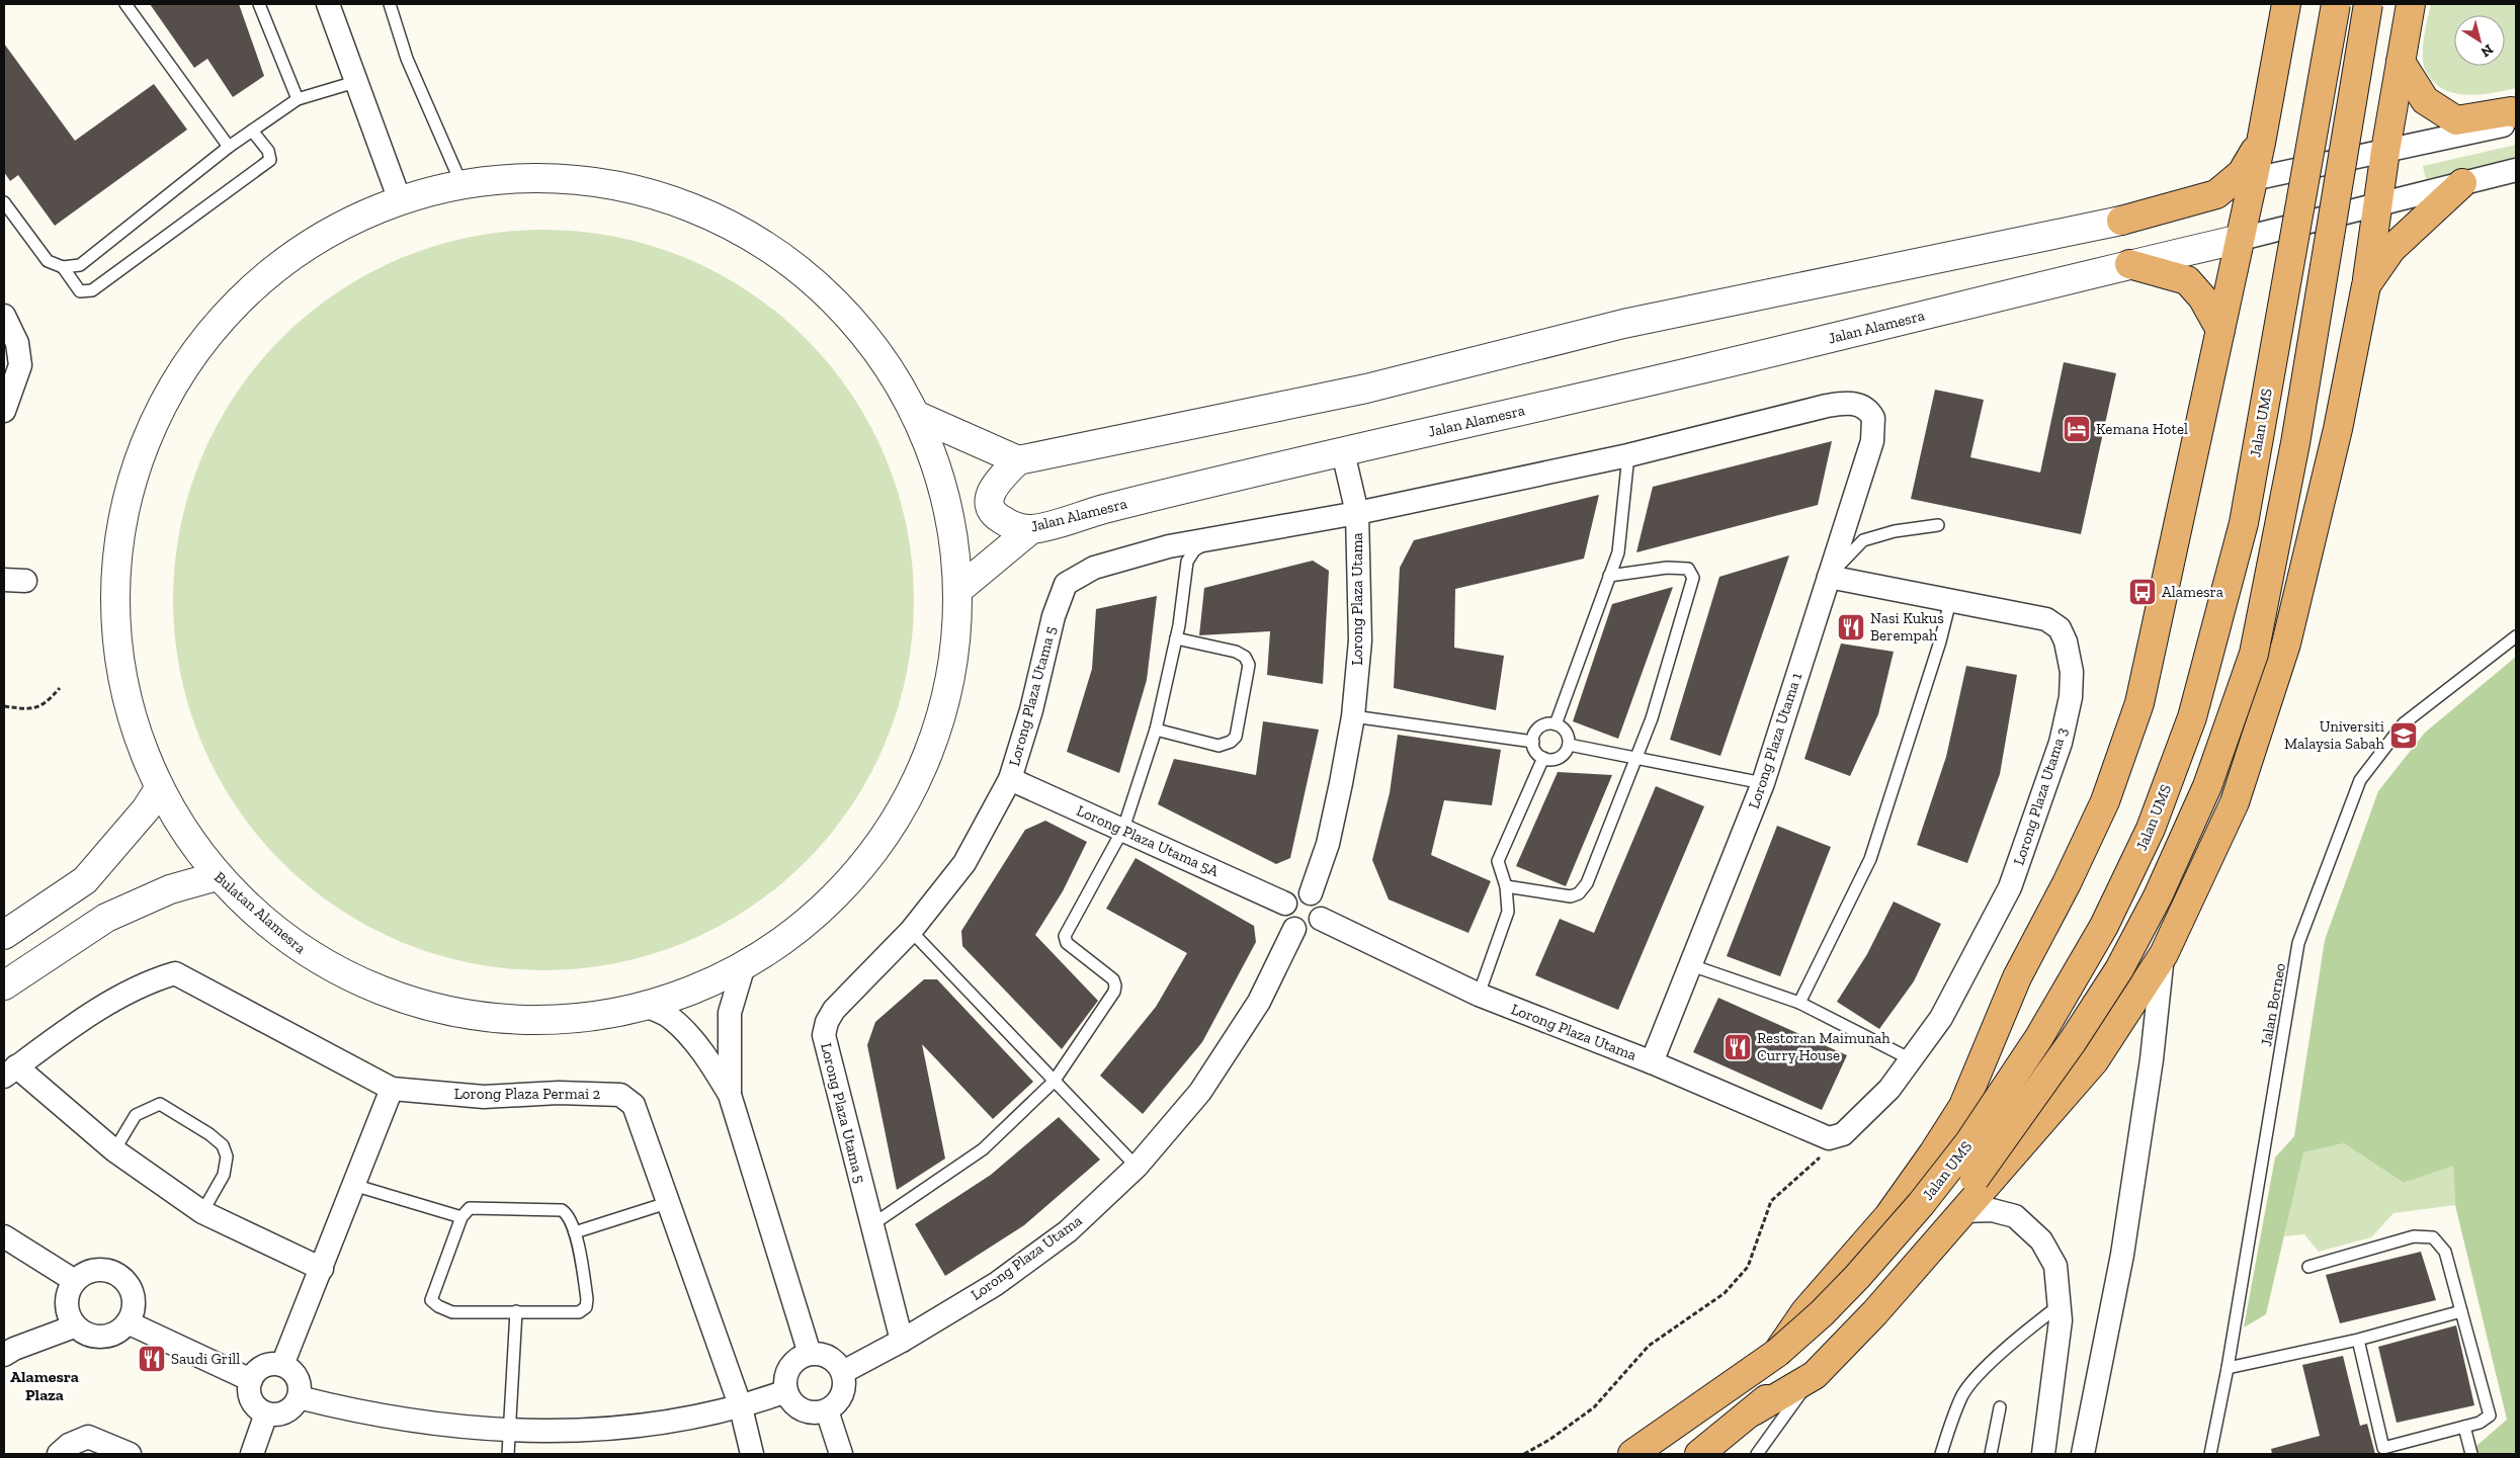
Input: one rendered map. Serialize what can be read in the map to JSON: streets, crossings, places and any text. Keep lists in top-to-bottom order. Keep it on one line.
{"streets":{"highway":["Jalan UMS"],"street":["Jalan Alamesra","Lorong Plaza Utama","Lorong Plaza Utama 5","Lorong Plaza Utama 1","Lorong Plaza Utama 3","Lorong Plaza Utama 5A","Bulatan Alamesra","Lorong Plaza Permai 2"],"lane":["Jalan Borneo"]},"crossings":[["Jalan Alamesra","Lorong Plaza Utama"],["Lorong Plaza Utama","Lorong Plaza Utama 5"],["Lorong Plaza Utama","Lorong Plaza Utama 1"],["Lorong Plaza Utama","Lorong Plaza Utama 3"],["Lorong Plaza Utama","Lorong Plaza Utama 5A"],["Lorong Plaza Utama 5","Lorong Plaza Utama 1"],["Lorong Plaza Utama 5","Lorong Plaza Utama 5A"],["Lorong Plaza Utama 1","Lorong Plaza Utama 3"]],"districts":["Alamesra Plaza"],"places":{"hotel":["Kemana Hotel"],"bus stop":["Alamesra"],"restaurant":["Nasi Kukus Berempah","Restoran Maimunah Curry House","Saudi Grill"],"school or university":["Universiti Malaysia Sabah"]},"north":"bottom right"}
